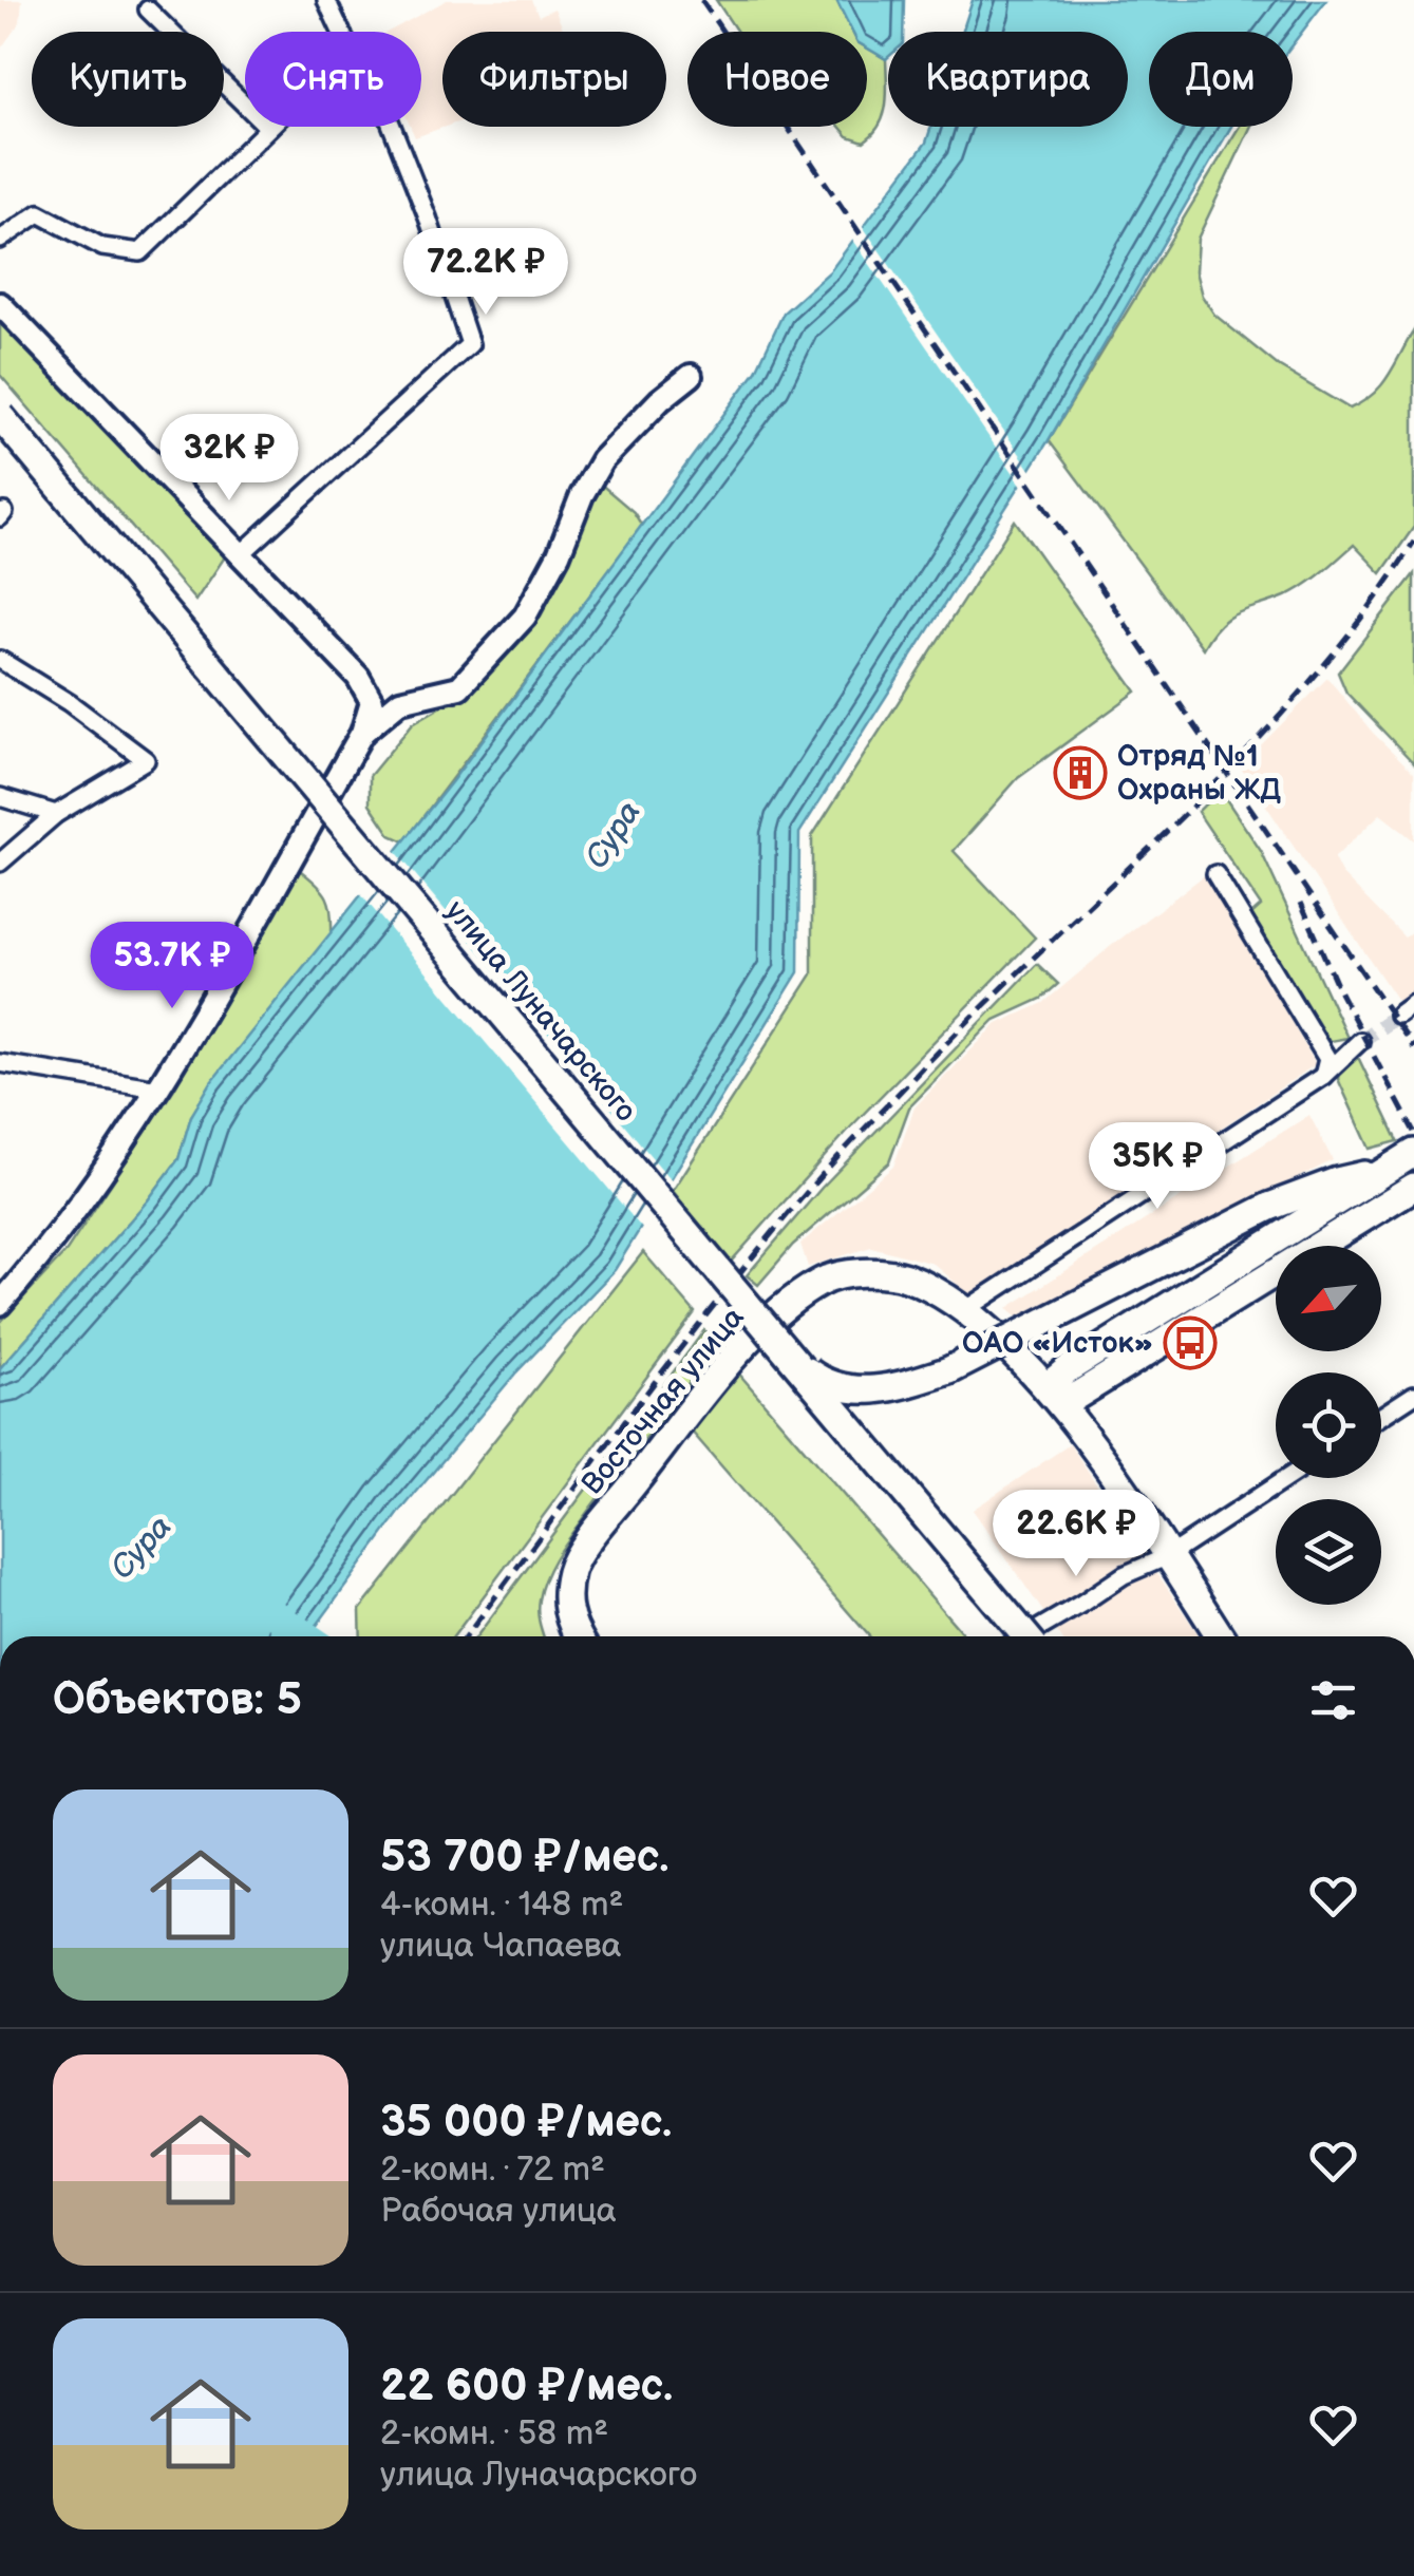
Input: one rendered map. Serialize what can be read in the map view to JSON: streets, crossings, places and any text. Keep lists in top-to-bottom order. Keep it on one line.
{"streets":{"main road":["улица Луначарского","Восточная улица"]},"water":["Сура"],"places":{"building":["Отряд №1 Охраны ЖД"],"bus stop":["ОАО «Исток»"]},"north":"bottom left","page":{"chip":["Купить","Снять","Фильтры","Новое","Квартира","Дом"],"price":["72.2K ₽","32K ₽","53.7K ₽","35K ₽","22.6K ₽"],"heading":"Объектов: 5","list":[{"name":"53 700 ₽/мес.","note":"4-комн. · 148 m² · улица Чапаева"},{"name":"35 000 ₽/мес.","note":"2-комн. · 72 m² · Рабочая улица"},{"name":"22 600 ₽/мес.","note":"2-комн. · 58 m² · улица Луначарского"}]}}
